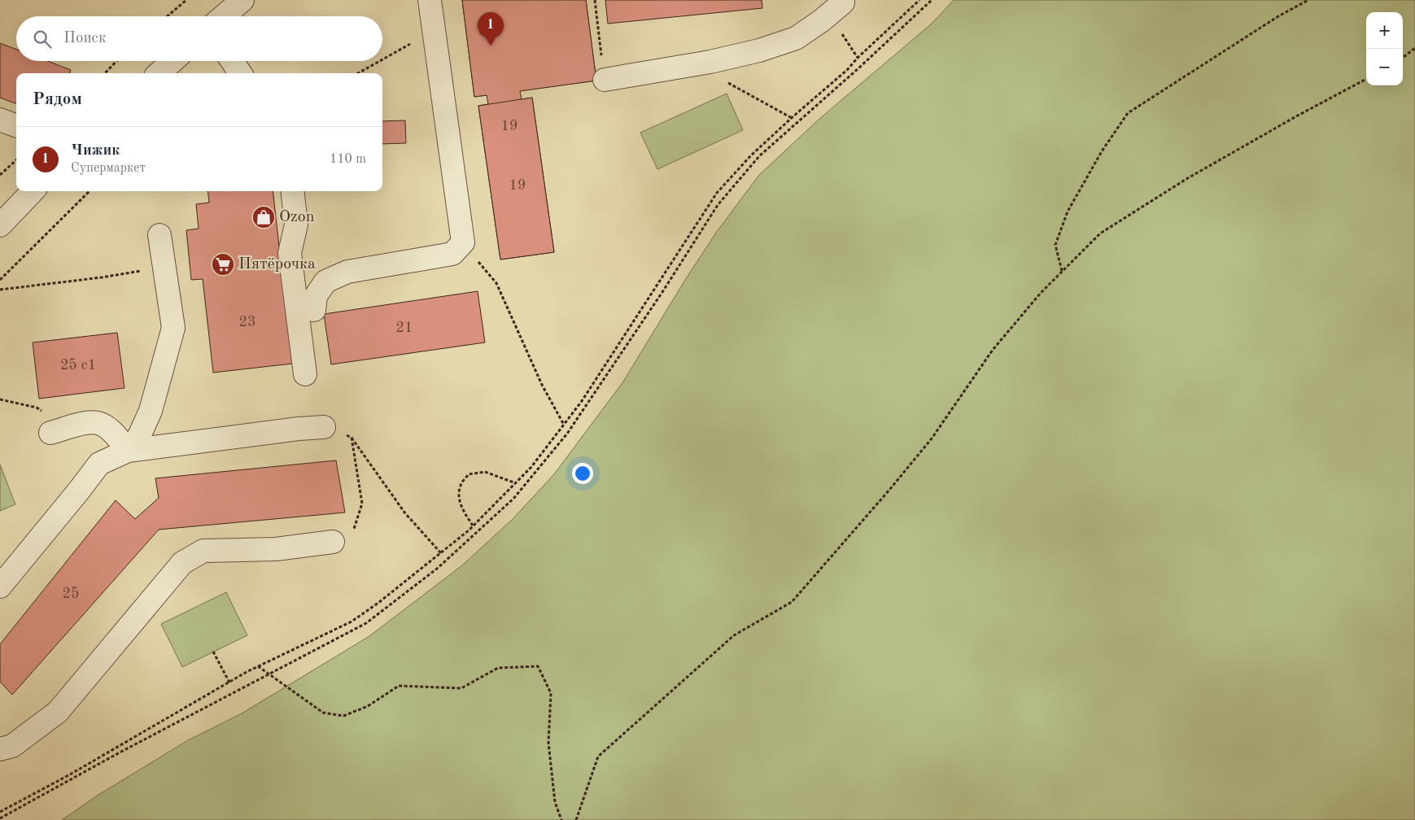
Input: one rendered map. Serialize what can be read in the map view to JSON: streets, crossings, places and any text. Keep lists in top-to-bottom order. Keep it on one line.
{"places":{"shop":["Ozon"],"supermarket":["Пятёрочка"]},"house_numbers":["19","19","23","21","25 с1","25"],"page":{"map_buttons":["+","−"],"pins":"1","search":"Поиск","heading":"Рядом","list":[{"mark":"1","name":"Чижик","note":"Супермаркет","value":"110 m"}]}}
